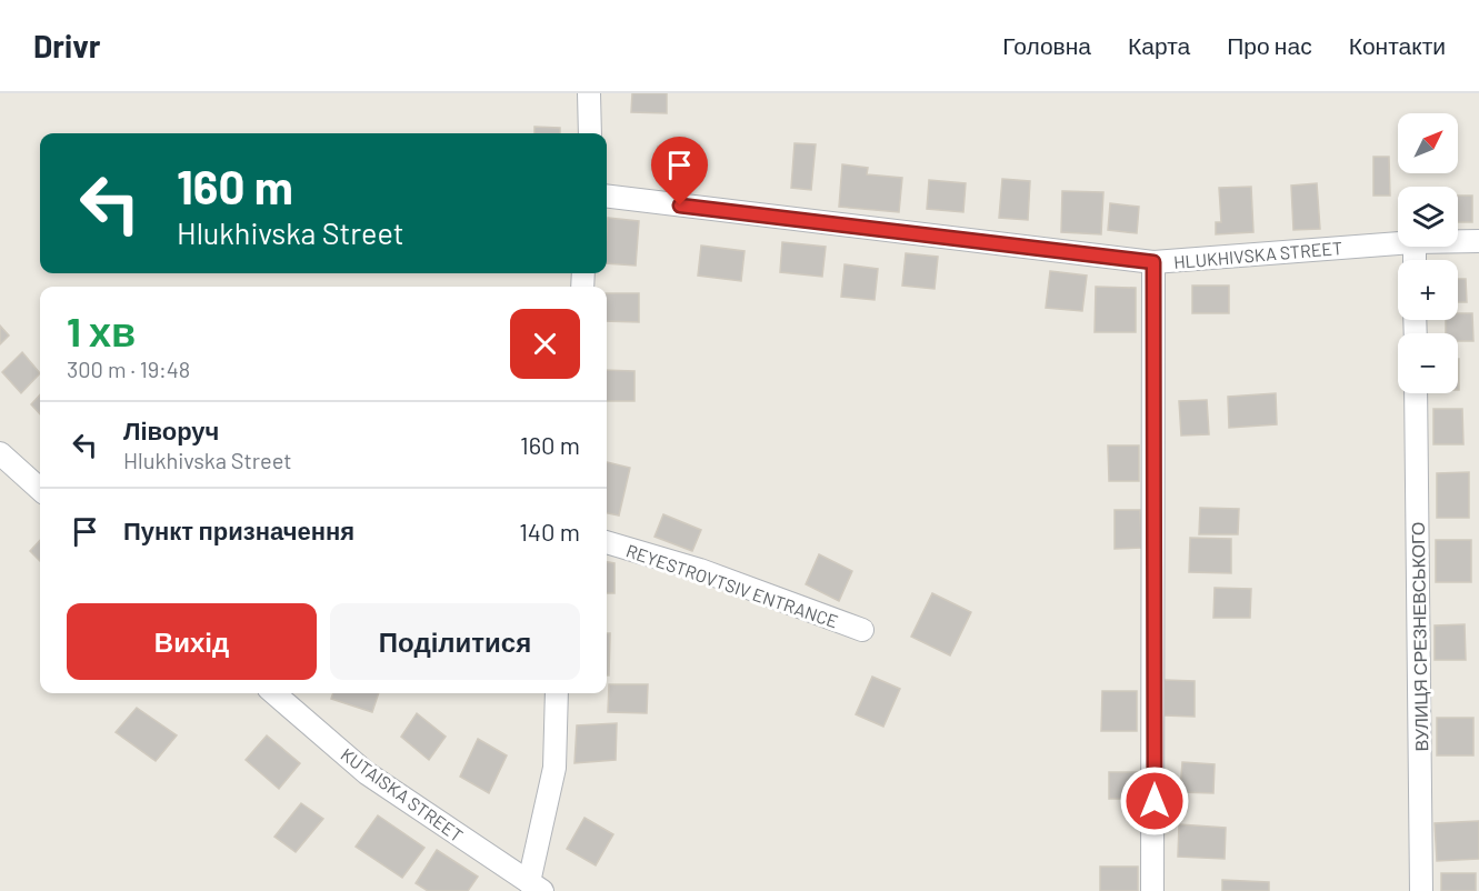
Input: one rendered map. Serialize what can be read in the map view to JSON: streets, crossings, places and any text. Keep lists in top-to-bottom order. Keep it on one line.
{"streets":{"street":["HLUKHIVSKA STREET","REYESTROVTSIV ENTRANCE","ВУЛИЦЯ СРЕЗНЕВСЬКОГО","KUTAISKA STREET"]},"north":"top right","page":{"header":"Drivr","nav":["Головна","Карта","Про нас","Контакти"],"map_buttons":["+","−"],"turn":["160 m","Hlukhivska Street"],"heading":["1 хв","300 m · 19:48"],"list":[{"name":"Ліворуч","note":"Hlukhivska Street","value":"160 m"},{"name":"Пункт призначення","value":"140 m"}],"buttons":["Вихід","Поділитися"]}}
